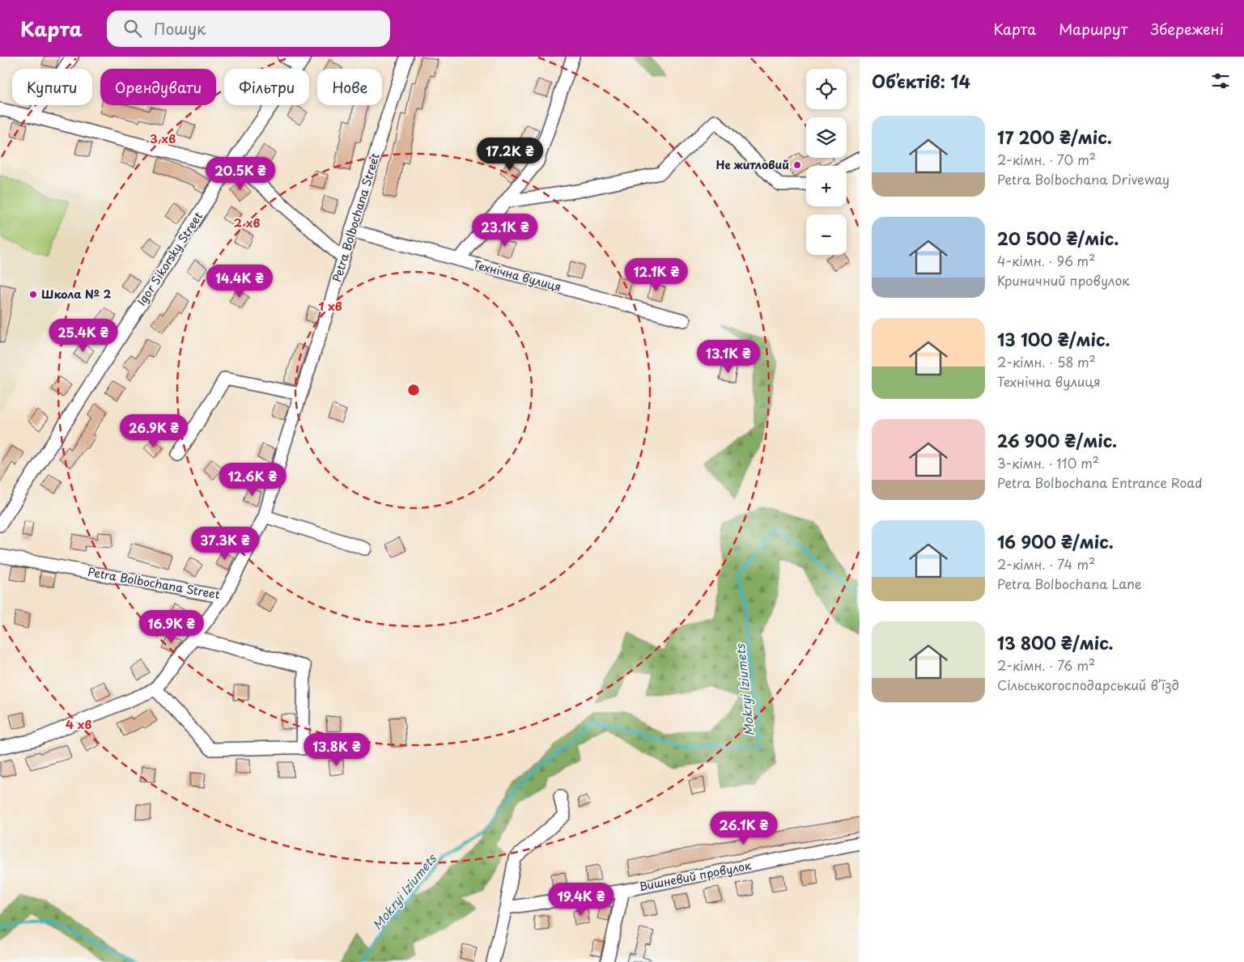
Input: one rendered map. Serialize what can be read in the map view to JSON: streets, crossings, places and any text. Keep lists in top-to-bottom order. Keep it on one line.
{"streets":{"street":["Petra Bolbochana Street","Igor Sikorsky Street","Технічна вулиця","Вишневий провулок"]},"crossings":[["Petra Bolbochana Street","Технічна вулиця"]],"water":["Mokryi Iziumets"],"places":["Не житловий","Школа № 2"],"page":{"header":"Карта","search":"Пошук","nav":["Карта","Маршрут","Збережені"],"heading":"Об’єктів: 14","map_buttons":["+","−"],"chip":["Купити","Орендувати","Фільтри","Нове"],"list":[{"name":"17 200 ₴/міс.","note":"2-кімн. · 70 m² · Petra Bolbochana Driveway"},{"name":"20 500 ₴/міс.","note":"4-кімн. · 96 m² · Криничний провулок"},{"name":"13 100 ₴/міс.","note":"2-кімн. · 58 m² · Технічна вулиця"},{"name":"26 900 ₴/міс.","note":"3-кімн. · 110 m² · Petra Bolbochana Entrance Road"},{"name":"16 900 ₴/міс.","note":"2-кімн. · 74 m² · Petra Bolbochana Lane"},{"name":"13 800 ₴/міс.","note":"2-кімн. · 76 m² · Сільськогосподарський в’їзд"}],"price":["17.2K ₴","20.5K ₴","23.1K ₴","12.1K ₴","14.4K ₴","25.4K ₴","13.1K ₴","26.9K ₴","12.6K ₴","37.3K ₴","16.9K ₴","13.8K ₴","26.1K ₴","19.4K ₴"]},"rings":["3 хв","2 хв","1 хв","4 хв"]}
